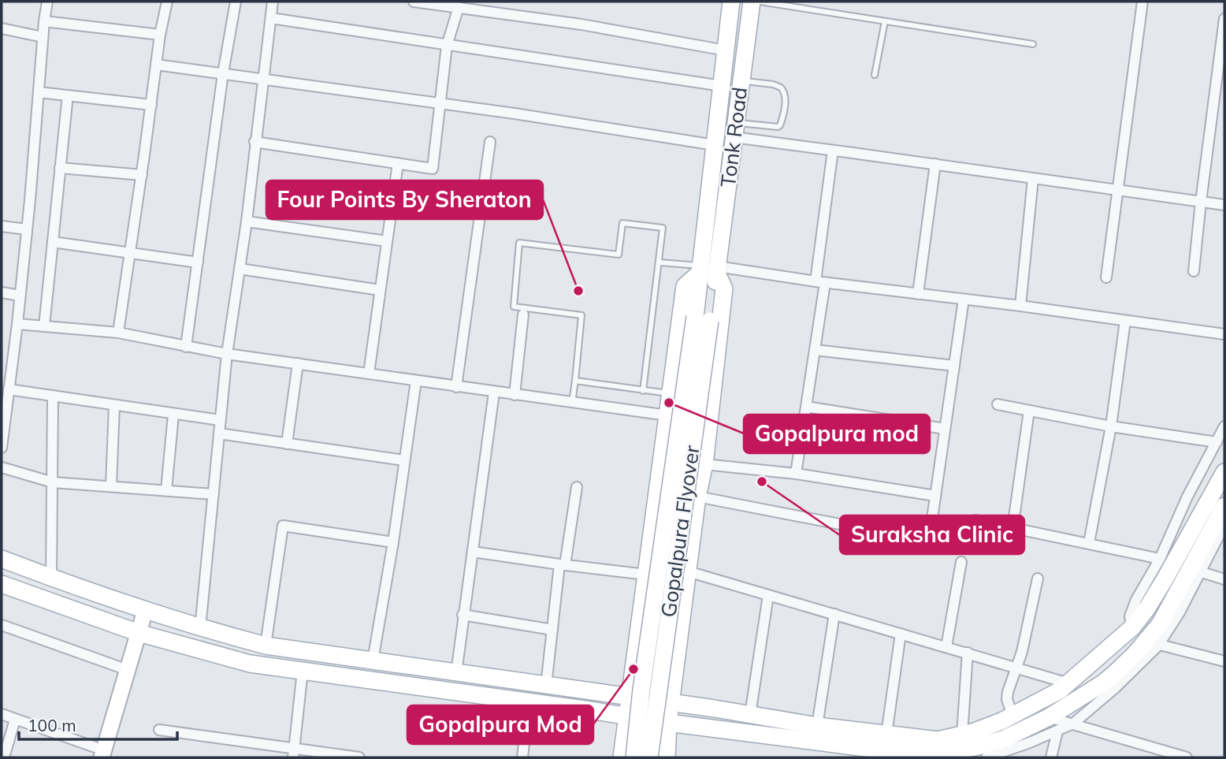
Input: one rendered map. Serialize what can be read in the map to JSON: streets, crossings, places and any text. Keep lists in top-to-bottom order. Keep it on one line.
{"streets":{"main road":["Tonk Road","Gopalpura Flyover"]},"crossings":[["Tonk Road","Gopalpura Flyover"]],"places":["Four Points By Sheraton","Gopalpura mod","Suraksha Clinic","Gopalpura Mod"],"scale_bar":"100 m"}
